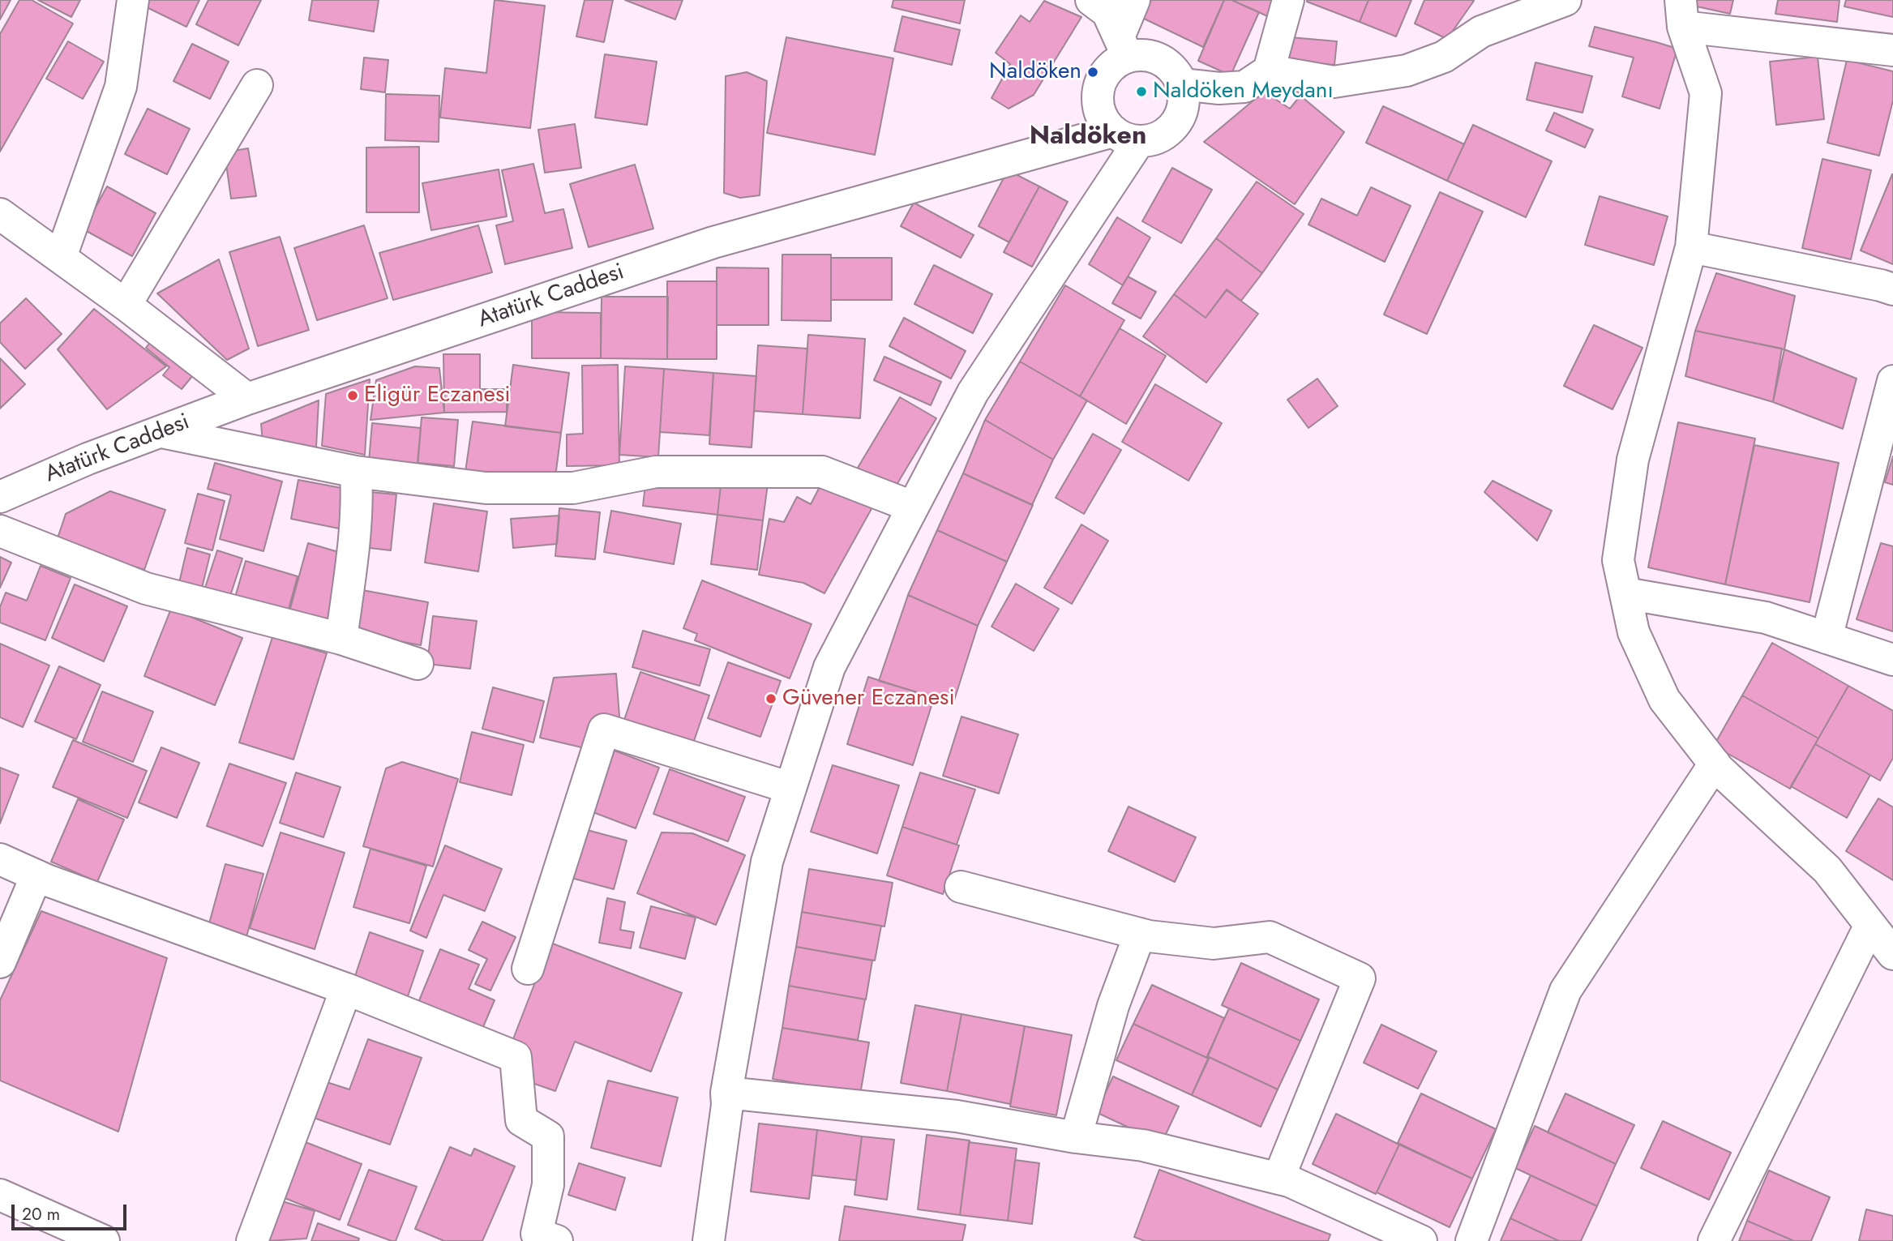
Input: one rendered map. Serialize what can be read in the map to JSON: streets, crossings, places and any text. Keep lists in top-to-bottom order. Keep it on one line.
{"streets":{"street":["Atatürk Caddesi"]},"districts":["Naldöken"],"places":["Naldöken","Naldöken Meydanı","Eligür Eczanesi","Güvener Eczanesi"],"scale_bar":"20 m"}
